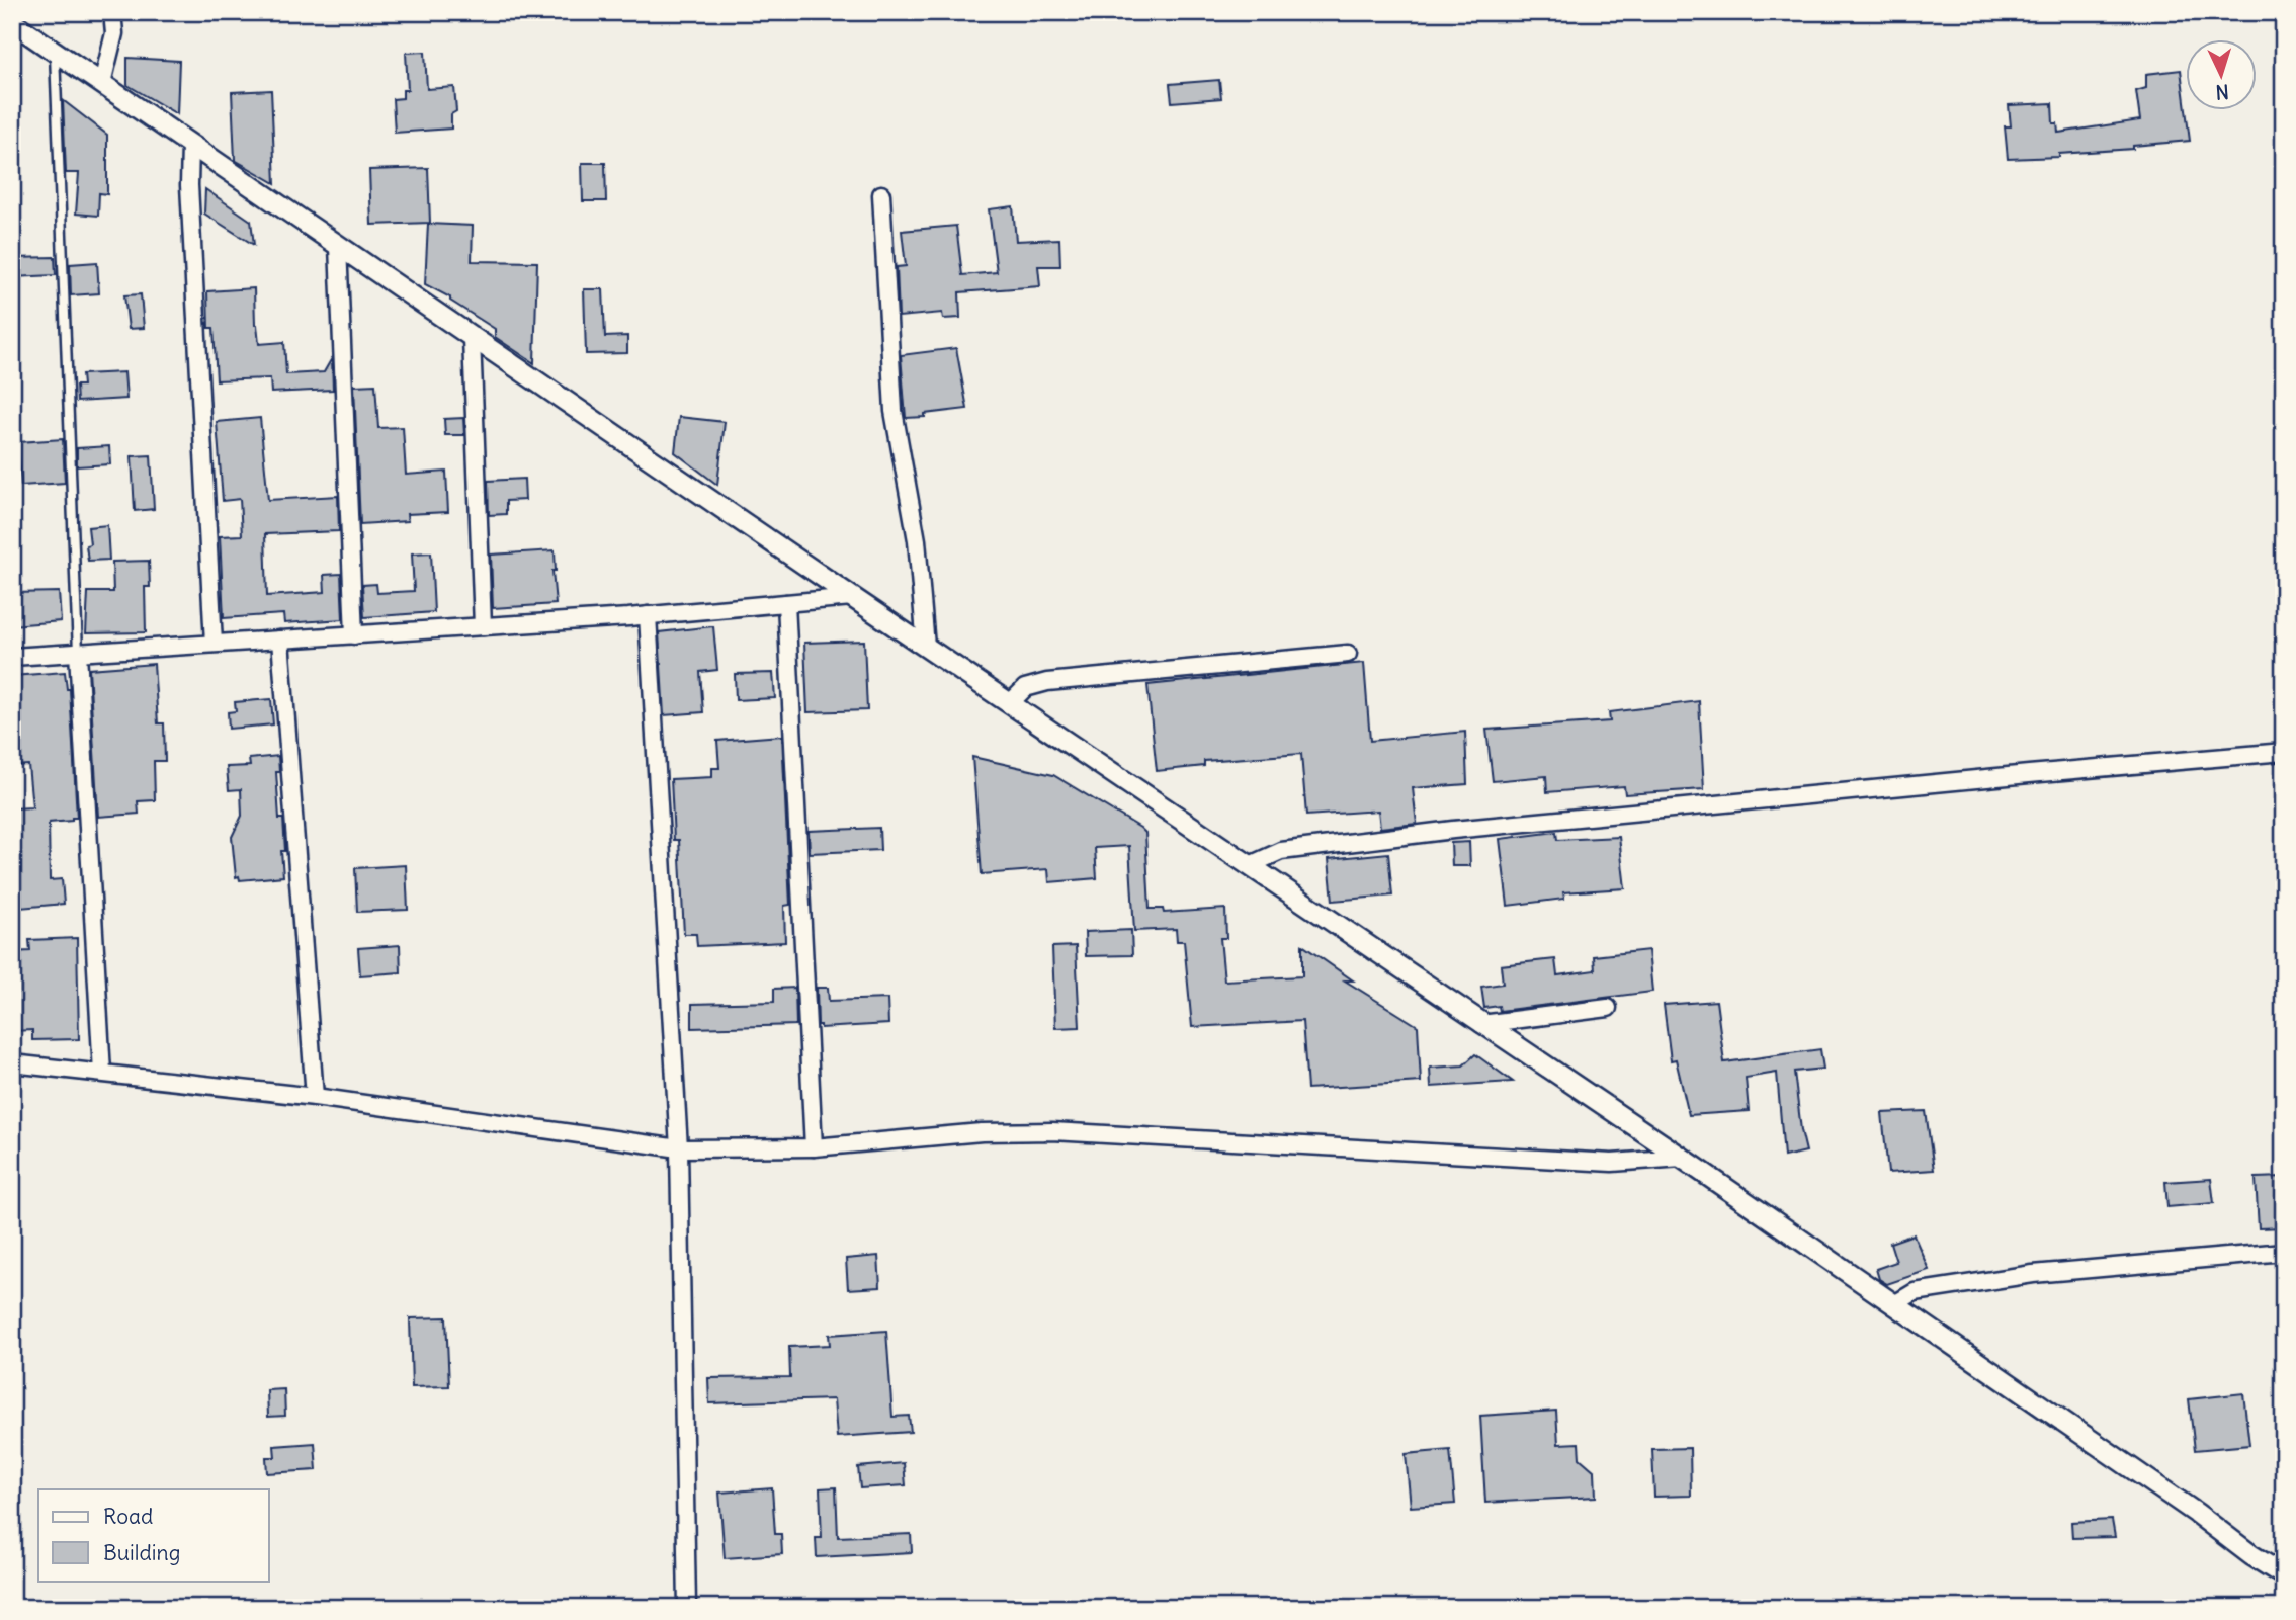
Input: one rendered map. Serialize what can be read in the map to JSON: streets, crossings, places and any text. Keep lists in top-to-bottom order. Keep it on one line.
{"legend":["Road","Building"],"north":"bottom"}
